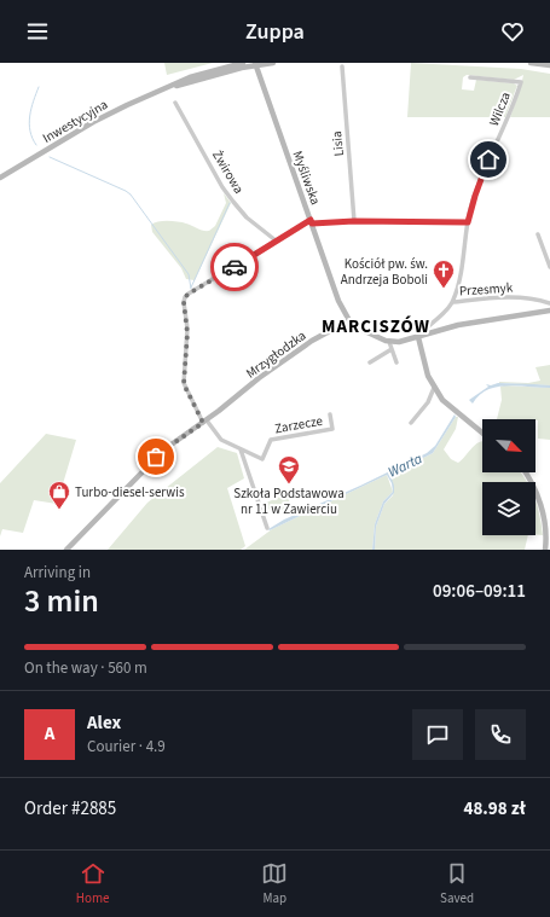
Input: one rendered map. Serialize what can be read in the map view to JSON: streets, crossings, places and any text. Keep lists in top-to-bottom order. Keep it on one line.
{"streets":{"street":["Wilcza","Inwestycyjna","Lisia","Żwirowa","Myśliwska","Przesmyk","Mrzygłodzka","Zarzecze"]},"crossings":[["Wilcza","Przesmyk"],["Inwestycyjna","Myśliwska"],["Myśliwska","Mrzygłodzka"]],"districts":["MARCISZÓW"],"water":["Warta"],"places":{"church":["Kościół pw. św. Andrzeja Boboli"],"school or university":["Szkoła Podstawowa nr 11 w Zawierciu"],"shop":["Turbo-diesel-serwis"]},"north":"bottom right","page":{"header":"Zuppa","heading":["3 min","Arriving in","09:06–09:11"],"panel":["Alex","Courier · 4.9","Order #2885","48.98 zł"],"bar":"On the way · 560 m","round":"A","tabs":["Home","Map","Saved"]}}
